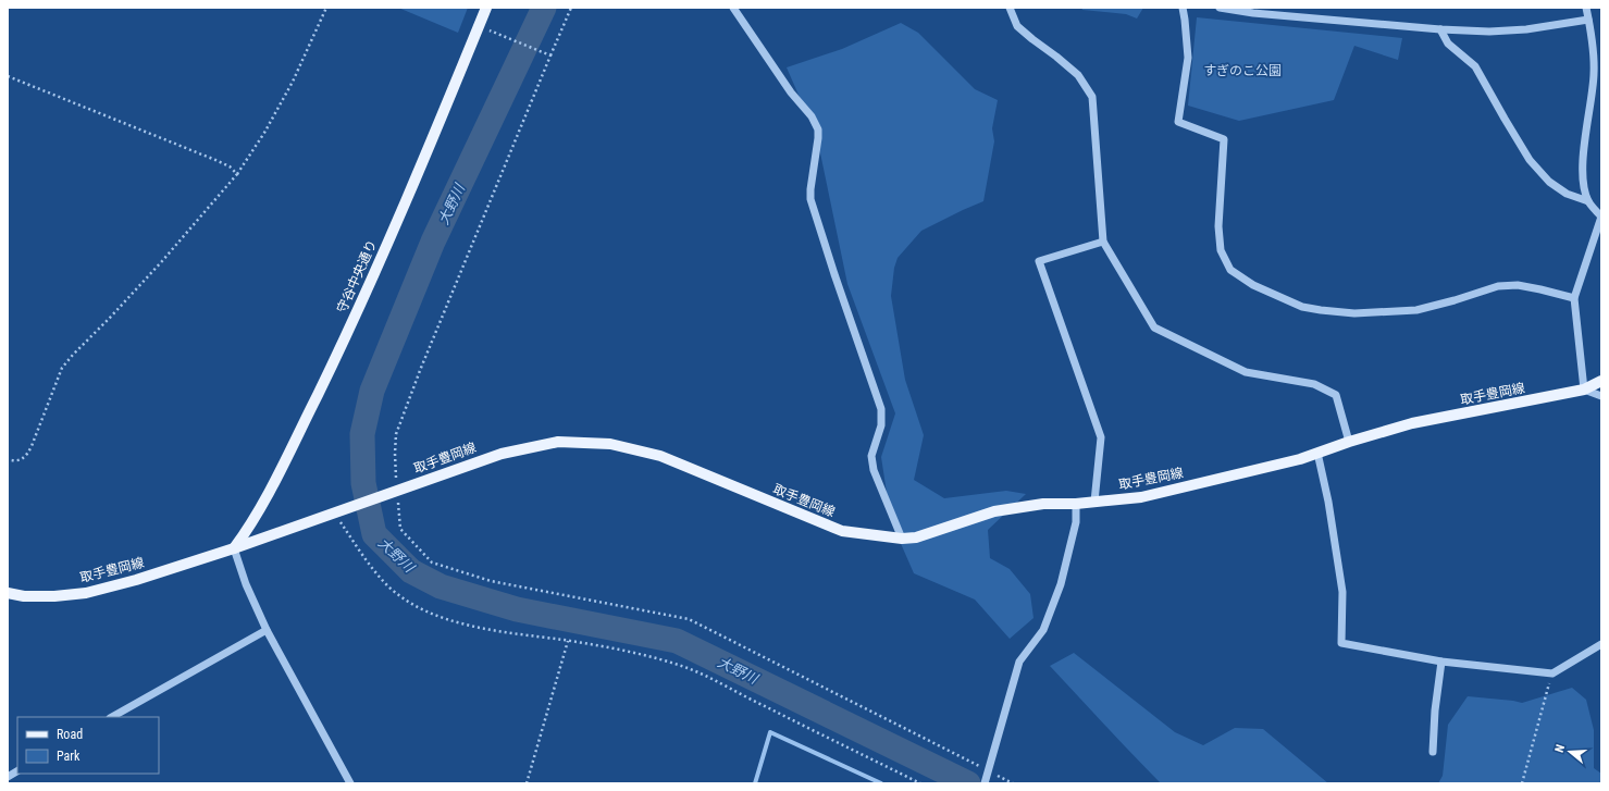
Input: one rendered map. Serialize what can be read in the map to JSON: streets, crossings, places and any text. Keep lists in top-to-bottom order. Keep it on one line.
{"streets":{"main road":["守谷中央通り","取手豊岡線"]},"crossings":[["守谷中央通り","取手豊岡線"]],"water":["大野川"],"parks":["すぎのこ公園"],"legend":["Road","Park"],"north":"left"}
